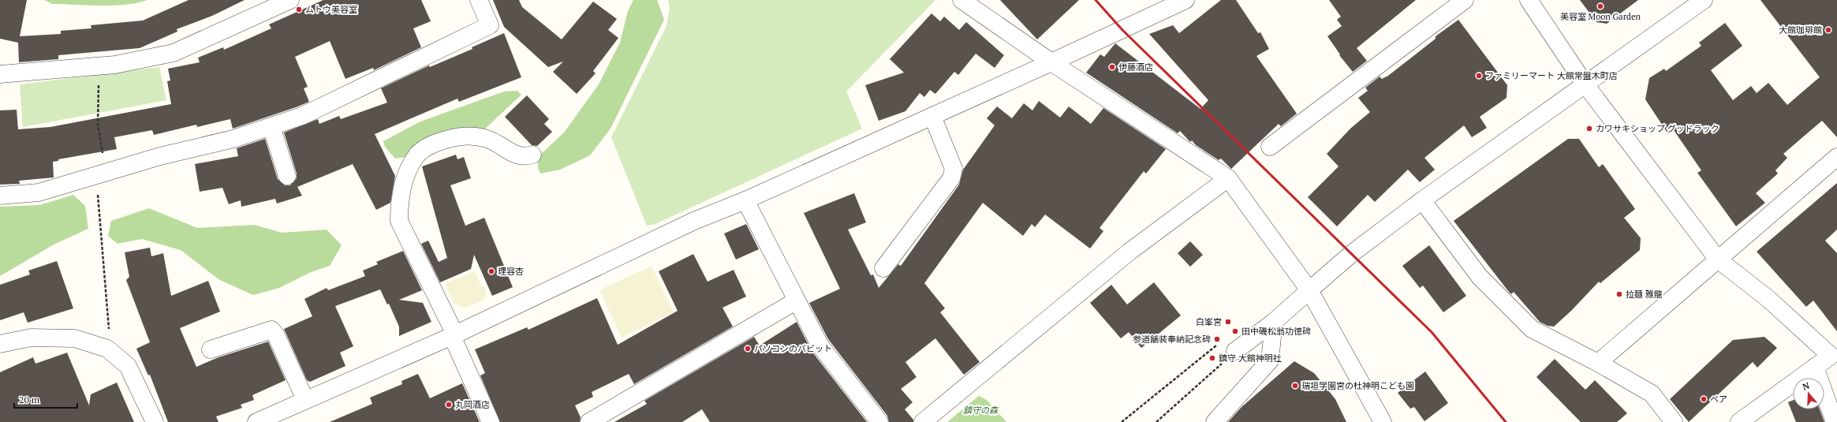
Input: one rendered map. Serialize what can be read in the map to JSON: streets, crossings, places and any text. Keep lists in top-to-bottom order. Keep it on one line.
{"parks":["鎮守の森"],"places":["美容室 Moon Garden","ムトウ美容室","大館珈琲館","伊藤酒店","ファミリーマート 大館常盤木町店","カワサキショップ グッドラック","理容杏","拉麺 雅龍","白峯宮","田中磯松翁功徳碑","参道舗装奉納記念碑","パソコンのバビット","鎮守 大館神明社","瑞垣学園宮の杜神明こども園","ペア","丸岡酒店"],"scale_bar":"20 m","north":"top"}
